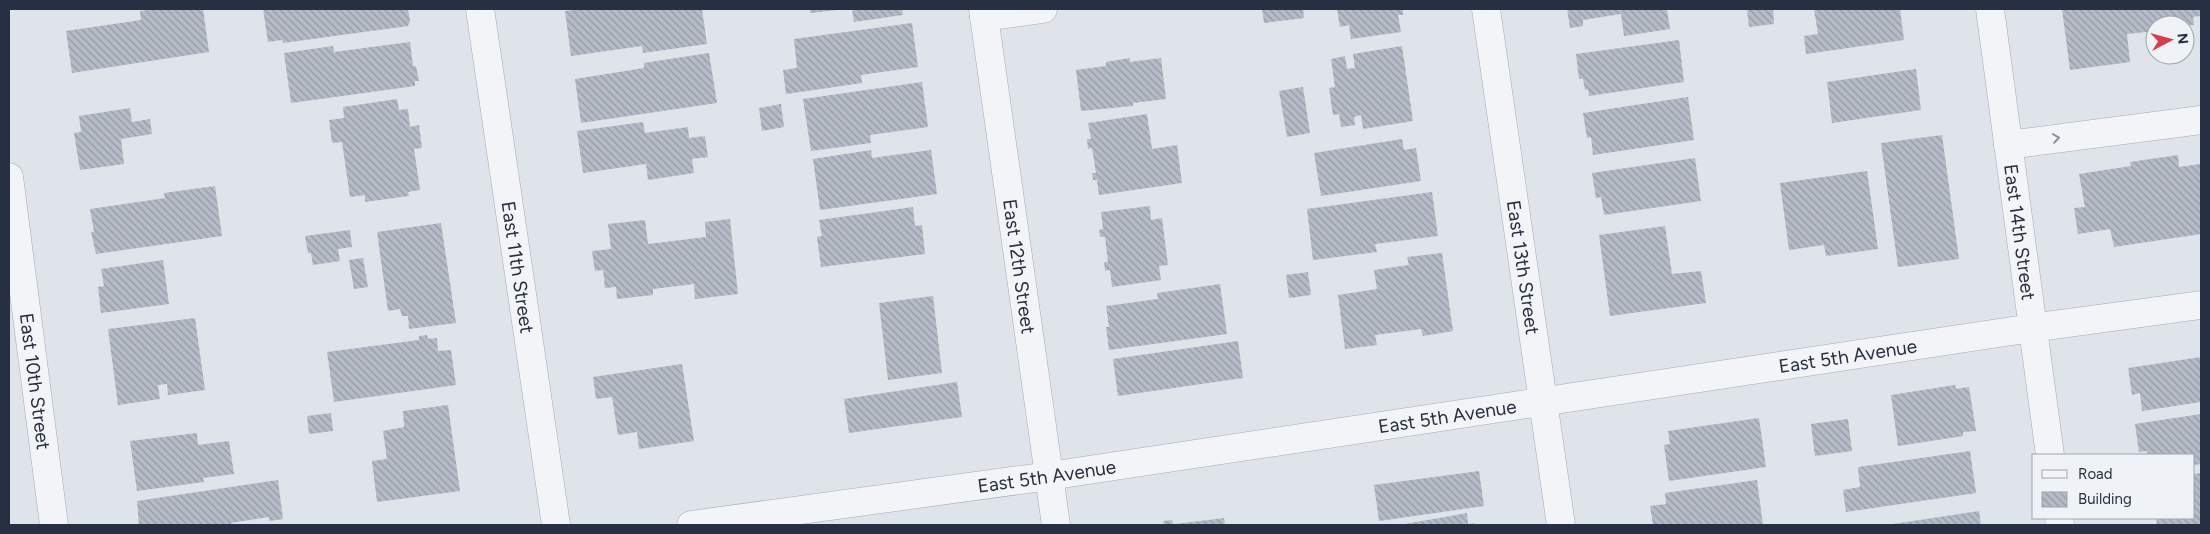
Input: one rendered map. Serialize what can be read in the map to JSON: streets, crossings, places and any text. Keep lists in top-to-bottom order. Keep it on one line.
{"streets":{"street":["East 14th Street","East 11th Street","East 12th Street","East 13th Street","East 5th Avenue","East 10th Street"]},"crossings":[["East 14th Street","East 5th Avenue"],["East 12th Street","East 5th Avenue"],["East 13th Street","East 5th Avenue"]],"legend":["Road","Building"],"north":"right"}
